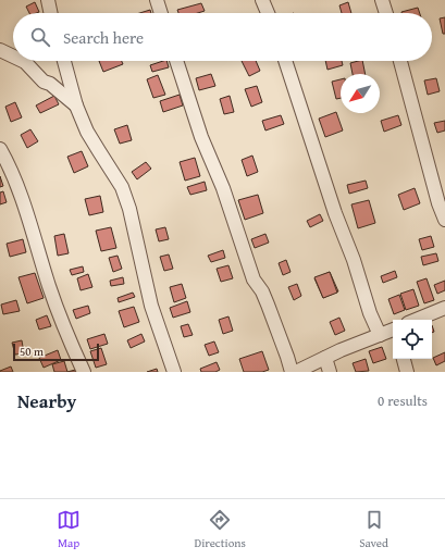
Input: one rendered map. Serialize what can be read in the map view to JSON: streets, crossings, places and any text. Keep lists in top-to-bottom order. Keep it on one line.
{"scale_bar":"50 m","north":"bottom left","page":{"search":"Search here","scale":"50 m","heading":["Nearby","0 results"],"nav":["Map","Directions","Saved"]}}
